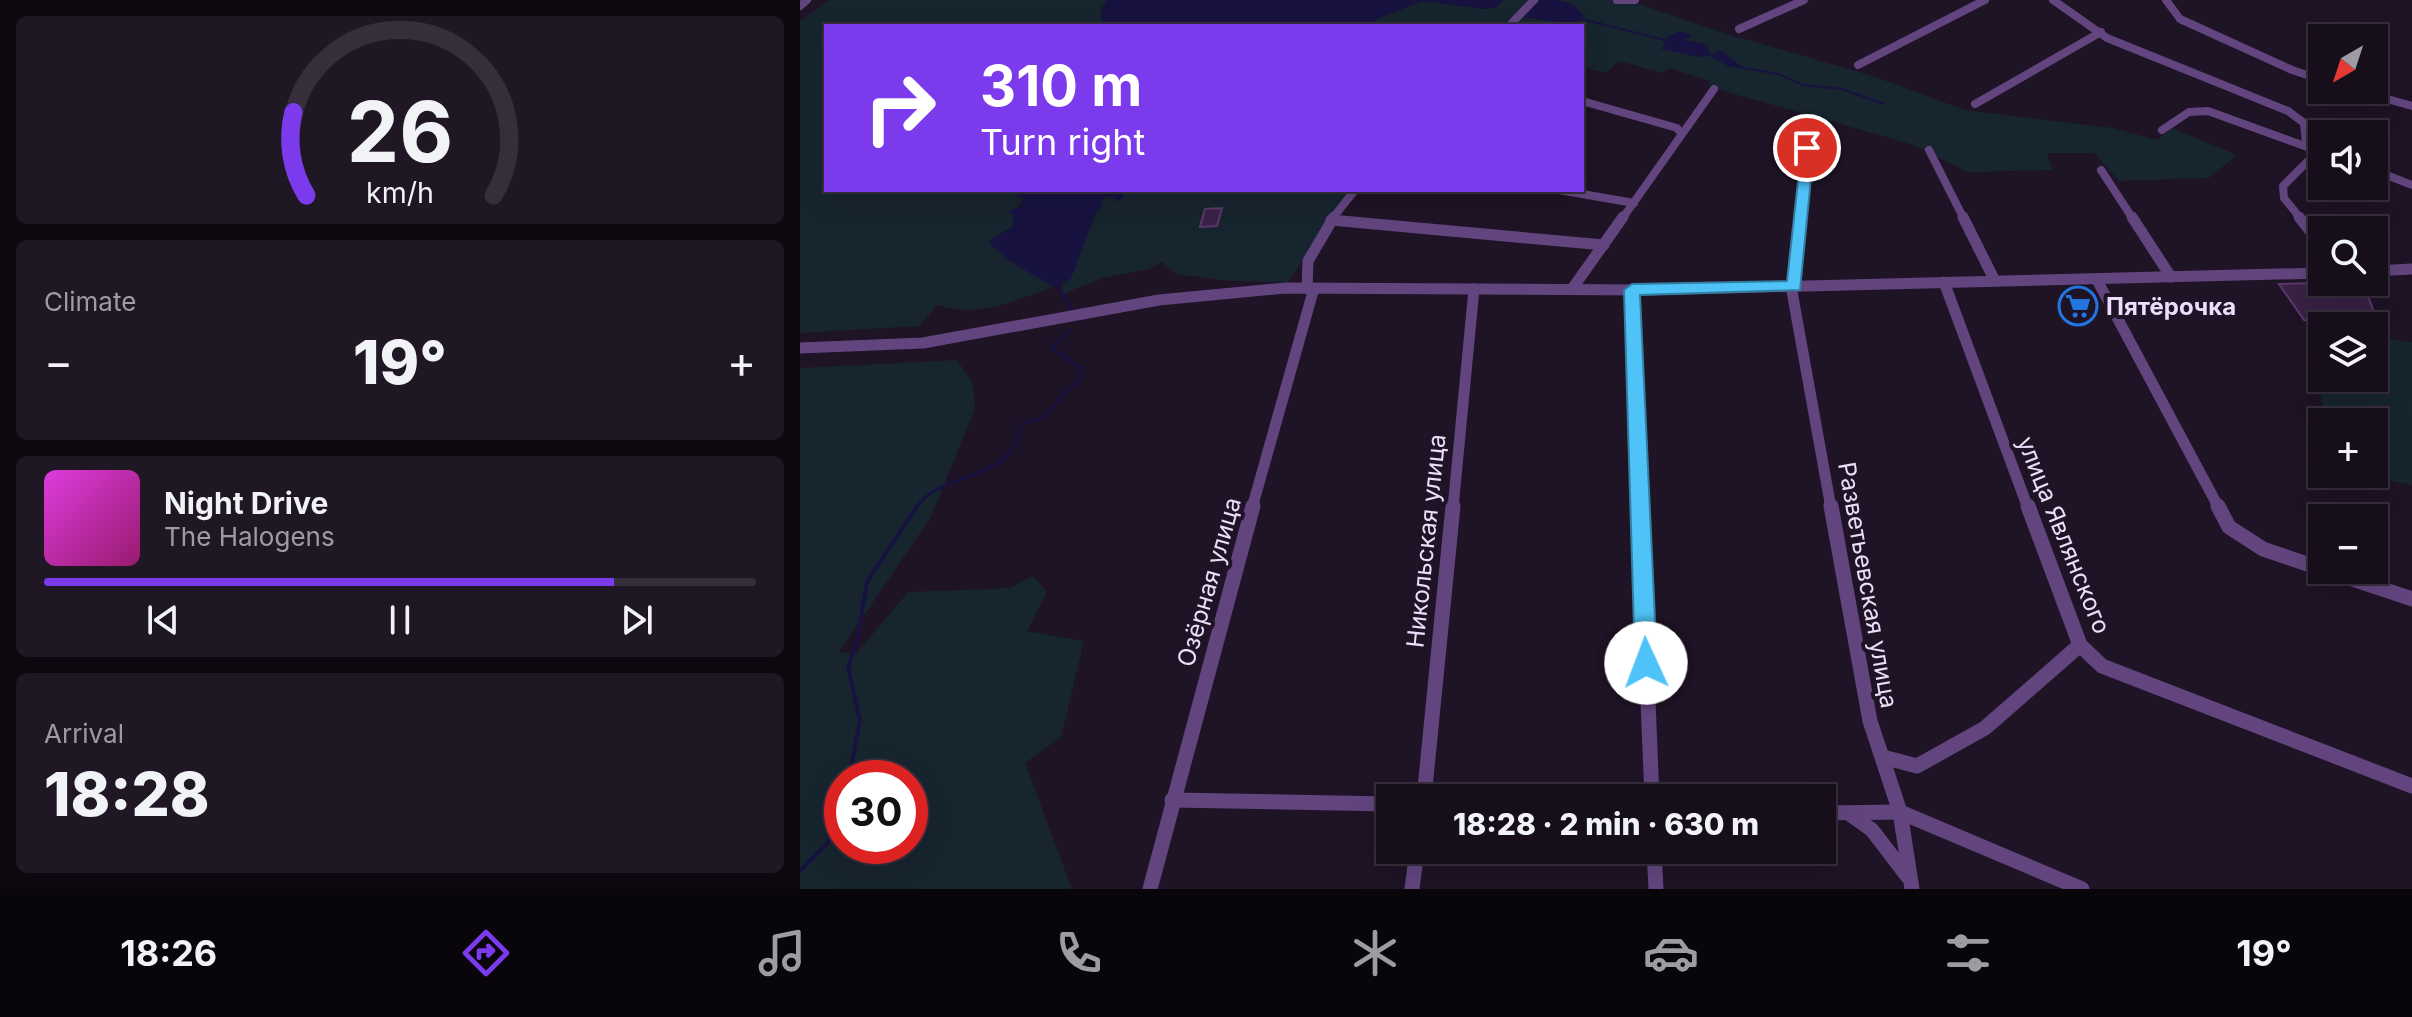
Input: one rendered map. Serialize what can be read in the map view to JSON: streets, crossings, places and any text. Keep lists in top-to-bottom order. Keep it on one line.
{"streets":{"street":["улица Являнского","Никольская улица","Озёрная улица","Разветьевская улица"]},"places":{"supermarket":["Пятёрочка"]},"north":"bottom left","page":{"map_buttons":["+","−"],"turn":["310 m","Turn right"],"tile":["Climate",["Arrival","18:28"]],"heat":["−","19°","+"],"song":["Night Drive","The Halogens"],"limit":"30","trip":"18:28 · 2 min · 630 m","tabs":["18:26","19°"],"gauge":["26","km/h"]}}
